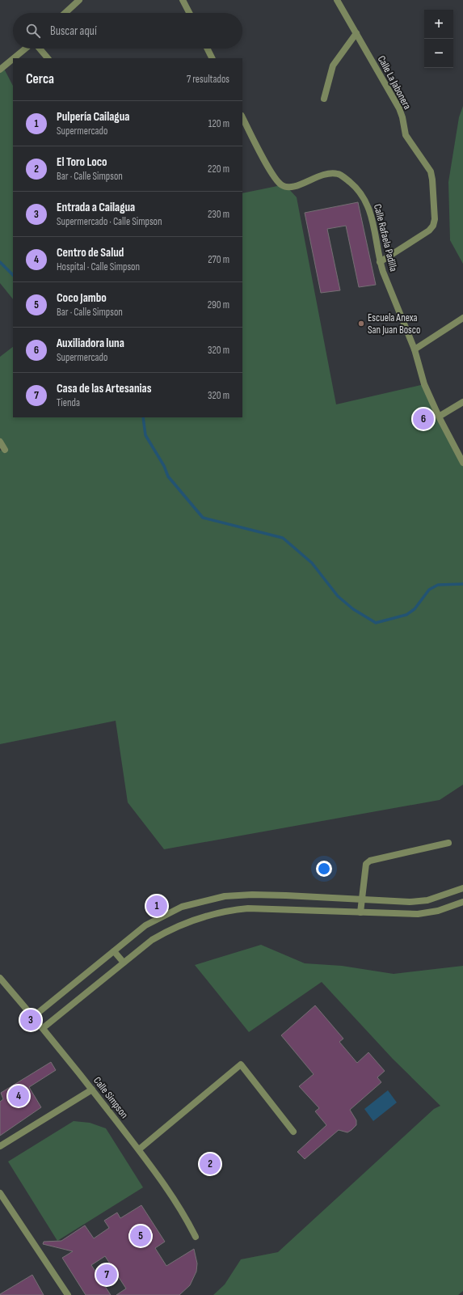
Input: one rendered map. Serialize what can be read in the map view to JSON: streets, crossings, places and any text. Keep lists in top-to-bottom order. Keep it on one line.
{"streets":{"street":["Calle La Jabonera","Calle Rafaela Padilla","Calle Simpson"]},"crossings":[["Calle La Jabonera","Calle Rafaela Padilla"]],"places":["Escuela Anexa San Juan Bosco"],"page":{"map_buttons":["+","−"],"search":"Buscar aquí","heading":["Cerca","7 resultados"],"list":[{"mark":"1","name":"Pulpería Cailagua","note":"Supermercado","value":"120 m"},{"mark":"2","name":"El Toro Loco","note":"Bar · Calle Simpson","value":"220 m"},{"mark":"3","name":"Entrada a Cailagua","note":"Supermercado · Calle Simpson","value":"230 m"},{"mark":"4","name":"Centro de Salud","note":"Hospital · Calle Simpson","value":"270 m"},{"mark":"5","name":"Coco Jambo","note":"Bar · Calle Simpson","value":"290 m"},{"mark":"6","name":"Auxiliadora luna","note":"Supermercado","value":"320 m"},{"mark":"7","name":"Casa de las Artesanias","note":"Tienda","value":"320 m"}],"pins":["6","1","3","4","2","5","7"]}}
